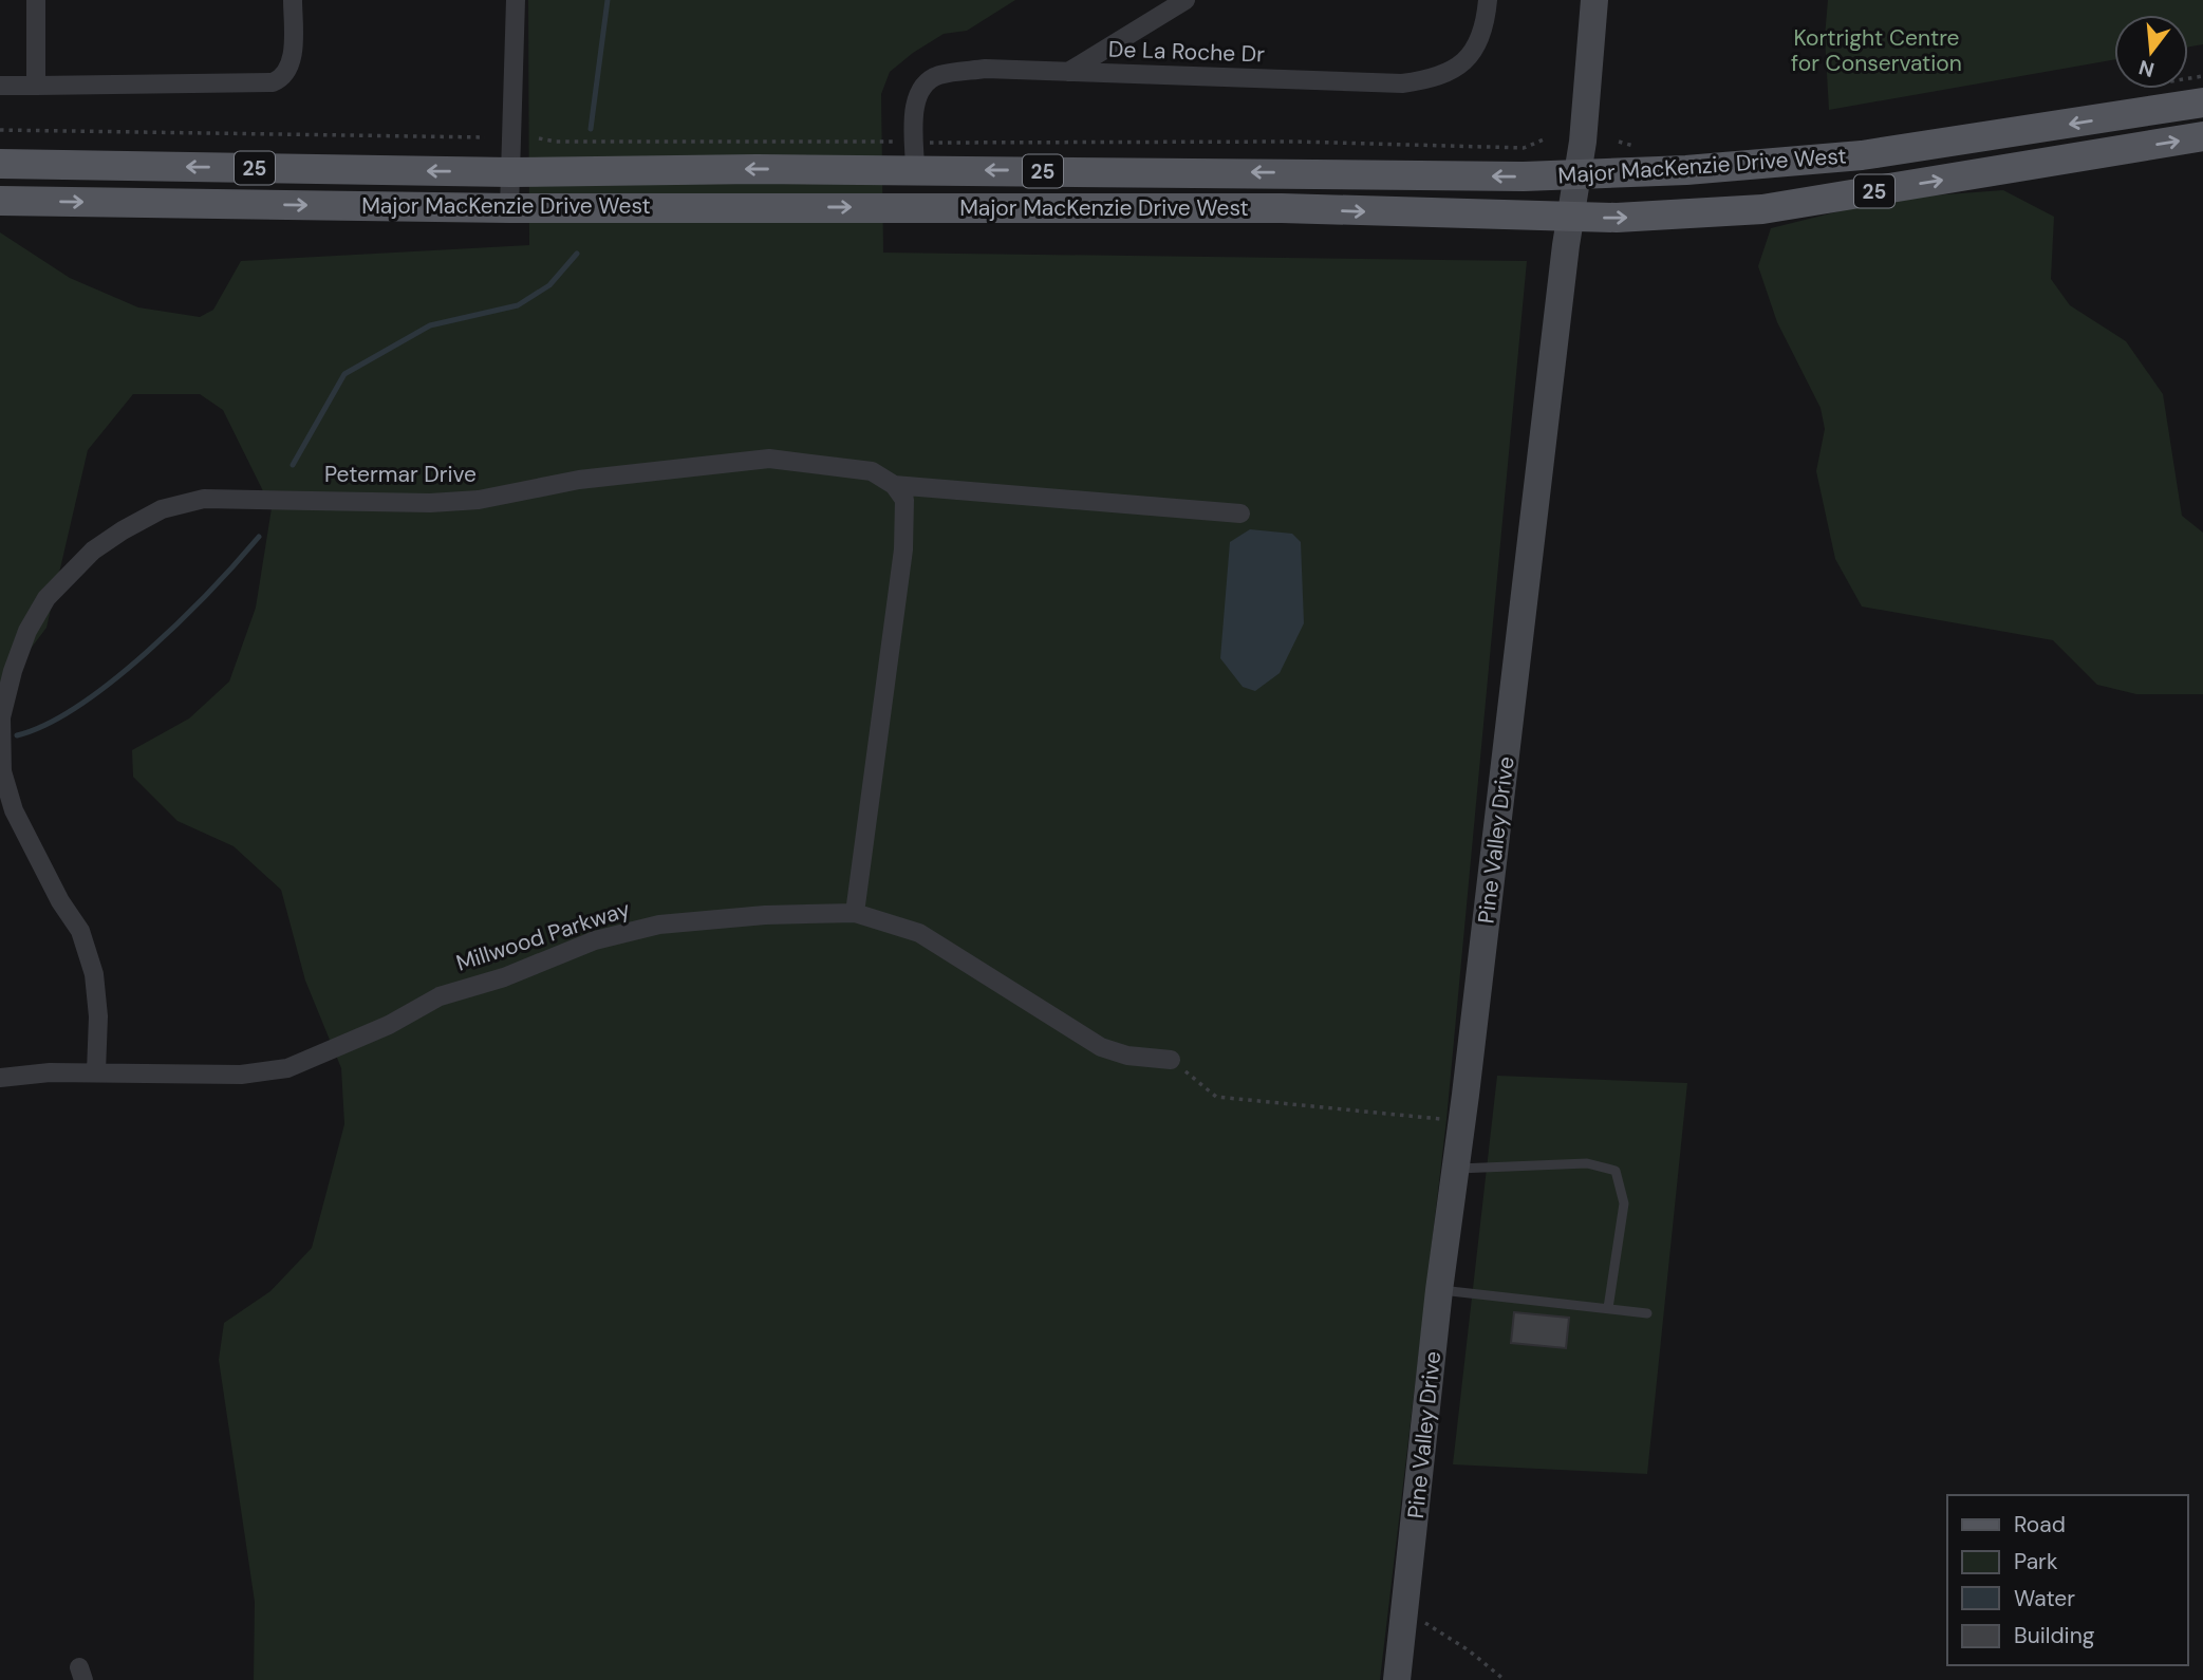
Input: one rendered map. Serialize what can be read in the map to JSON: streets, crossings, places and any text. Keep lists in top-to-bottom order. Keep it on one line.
{"streets":{"main road":["Major MacKenzie Drive West","25"],"street":["De La Roche Dr","Petermar Drive","Pine Valley Drive","Millwood Parkway"]},"crossings":[["De La Roche Dr","Major MacKenzie Drive West"],["Major MacKenzie Drive West","Pine Valley Drive"],["Petermar Drive","Millwood Parkway"]],"parks":["Kortright Centre for Conservation"],"legend":["Road","Park","Water","Building"],"north":"bottom"}
